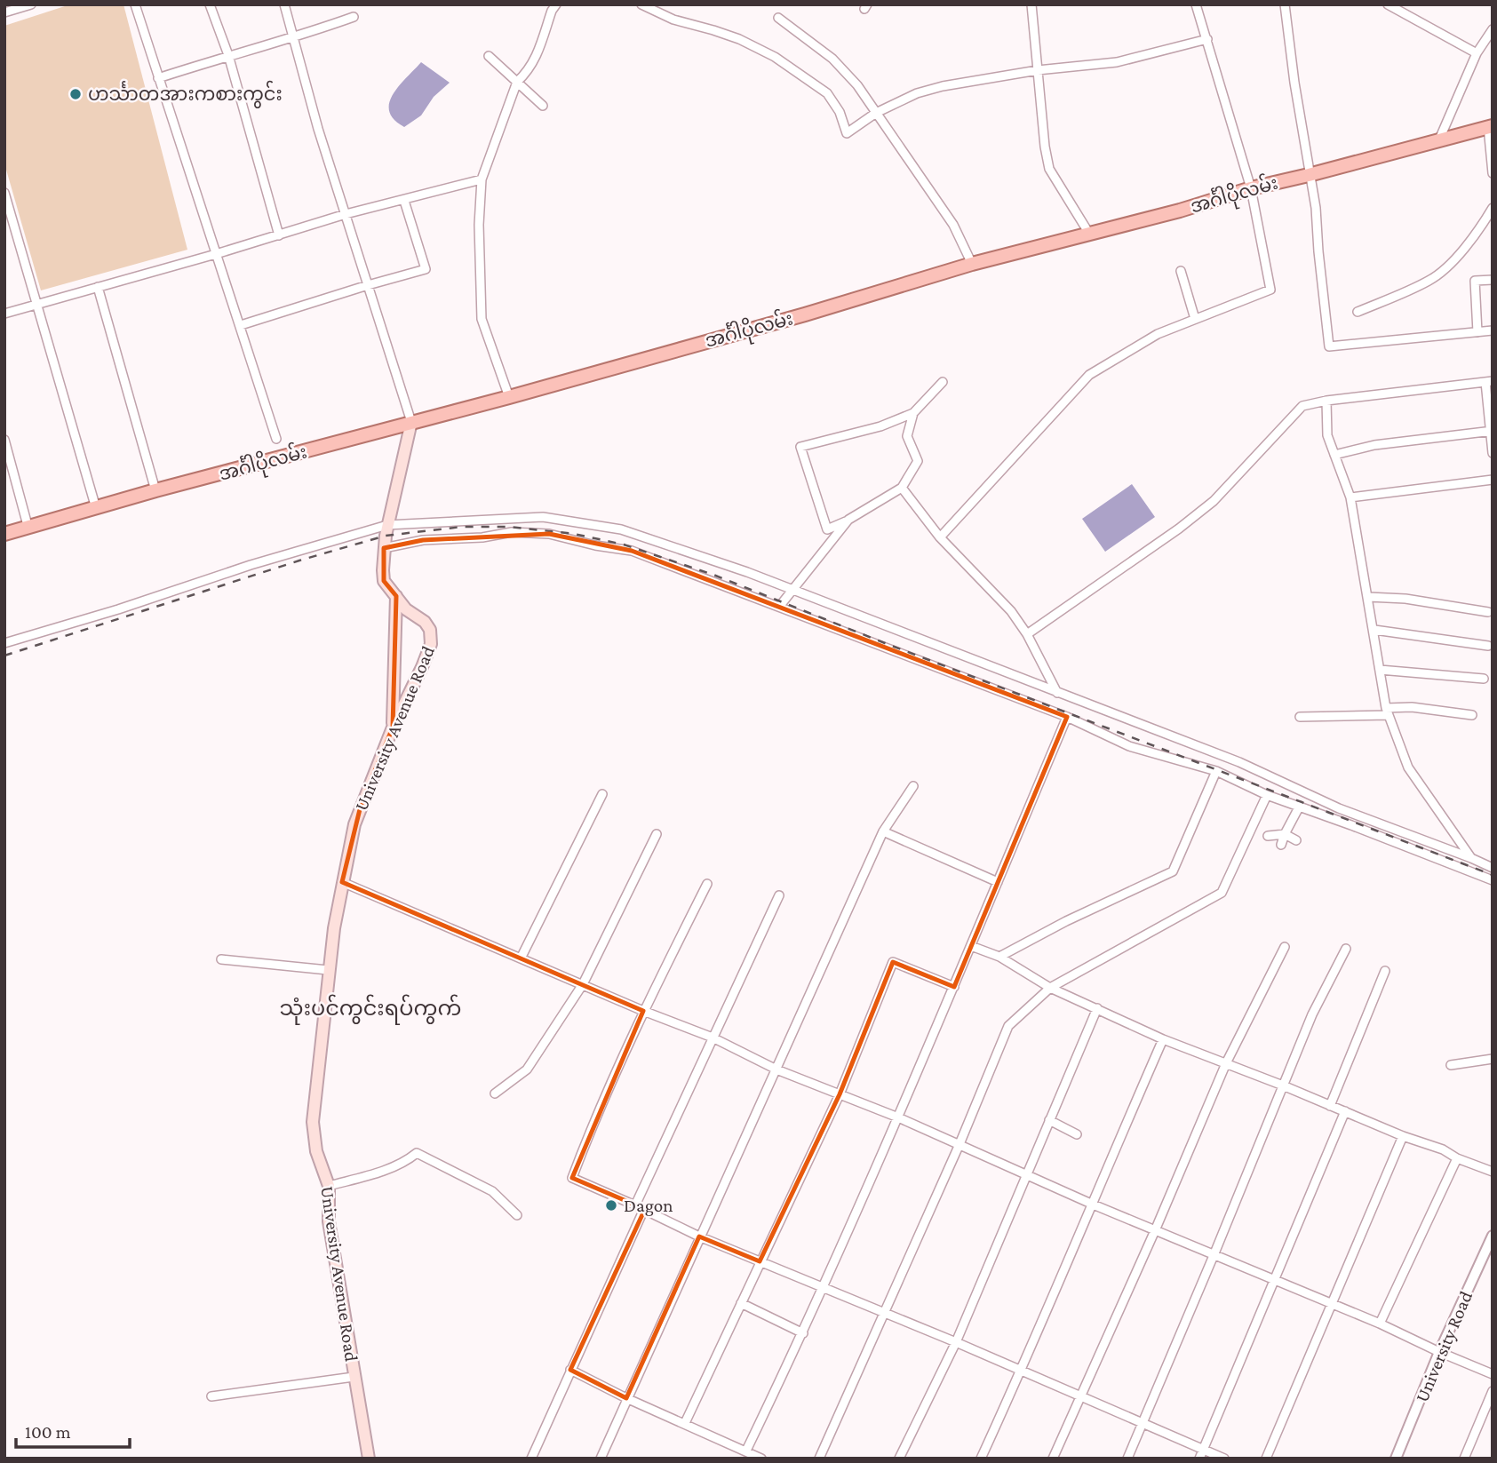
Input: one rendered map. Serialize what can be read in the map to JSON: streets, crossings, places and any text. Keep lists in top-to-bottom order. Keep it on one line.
{"streets":{"main road":["အင်္ဂါပိုလမ်း","University Avenue Road"],"street":["University Road"]},"crossings":[["အင်္ဂါပိုလမ်း","University Avenue Road"]],"districts":["သုံးပင်ကွင်းရပ်ကွက်"],"places":["ဟင်္သာတအားကစားကွင်း","Dagon"],"scale_bar":"100 m"}
